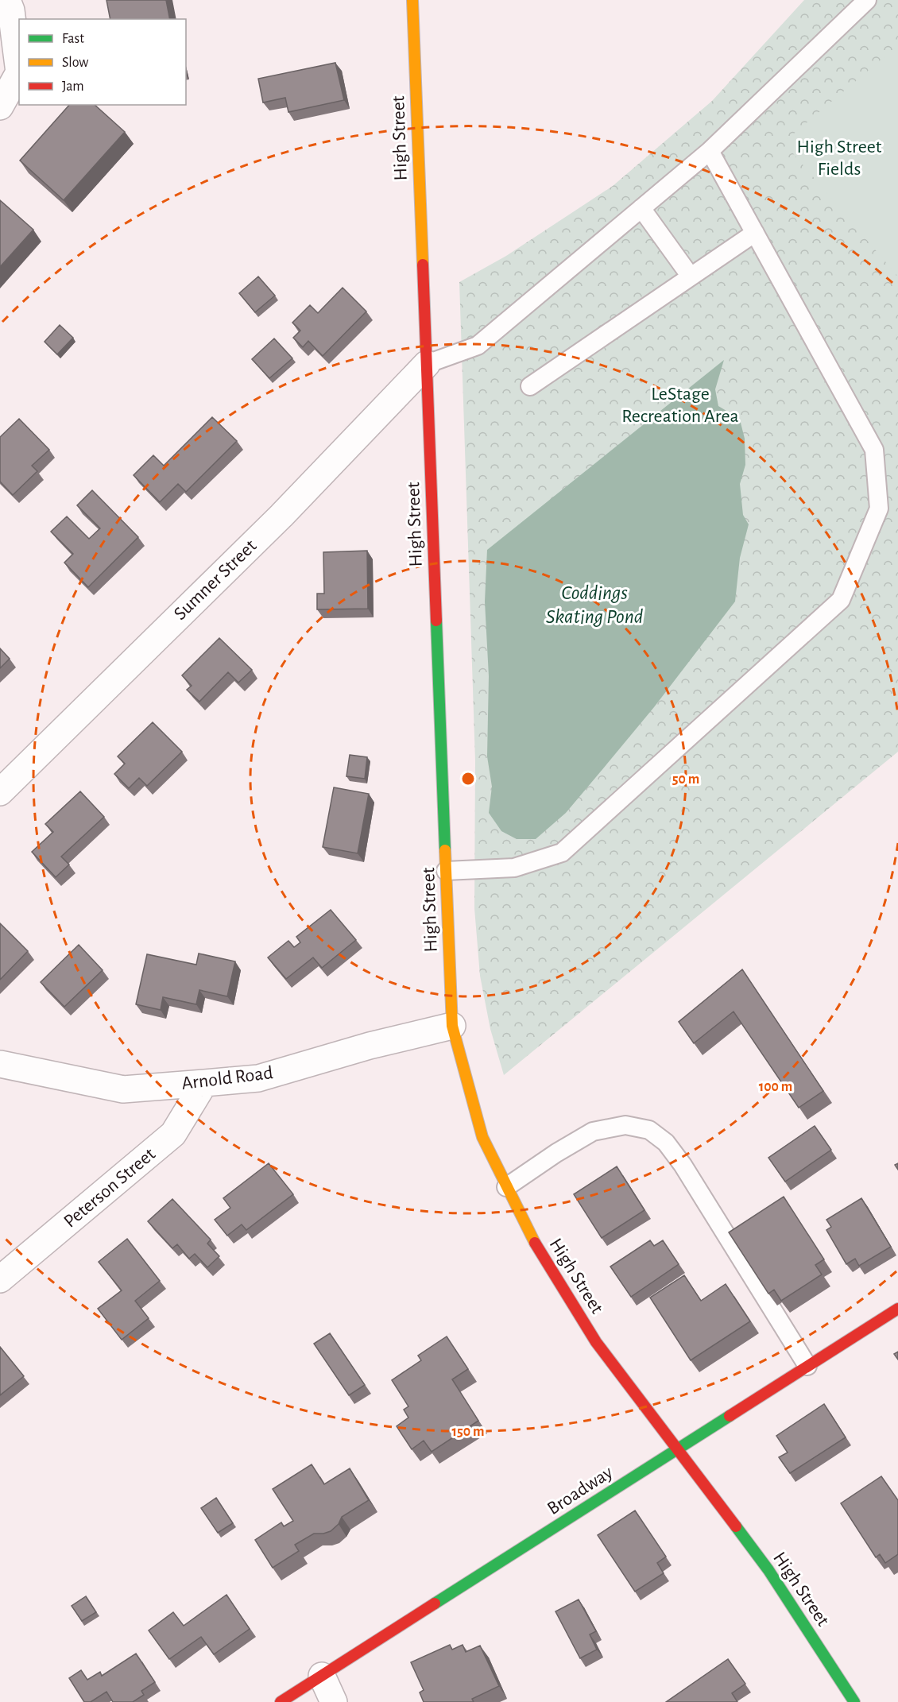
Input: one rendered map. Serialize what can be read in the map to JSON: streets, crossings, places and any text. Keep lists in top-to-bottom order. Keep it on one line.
{"streets":{"street":["High Street","Sumner Street","Arnold Road","Peterson Street","Broadway"]},"crossings":[["High Street","Sumner Street"],["High Street","Arnold Road"],["High Street","Broadway"],["Arnold Road","Peterson Street"]],"water":["Coddings Skating Pond"],"parks":["High Street Fields","LeStage Recreation Area"],"legend":["Fast","Slow","Jam"],"rings":["50 m","100 m","150 m"]}
